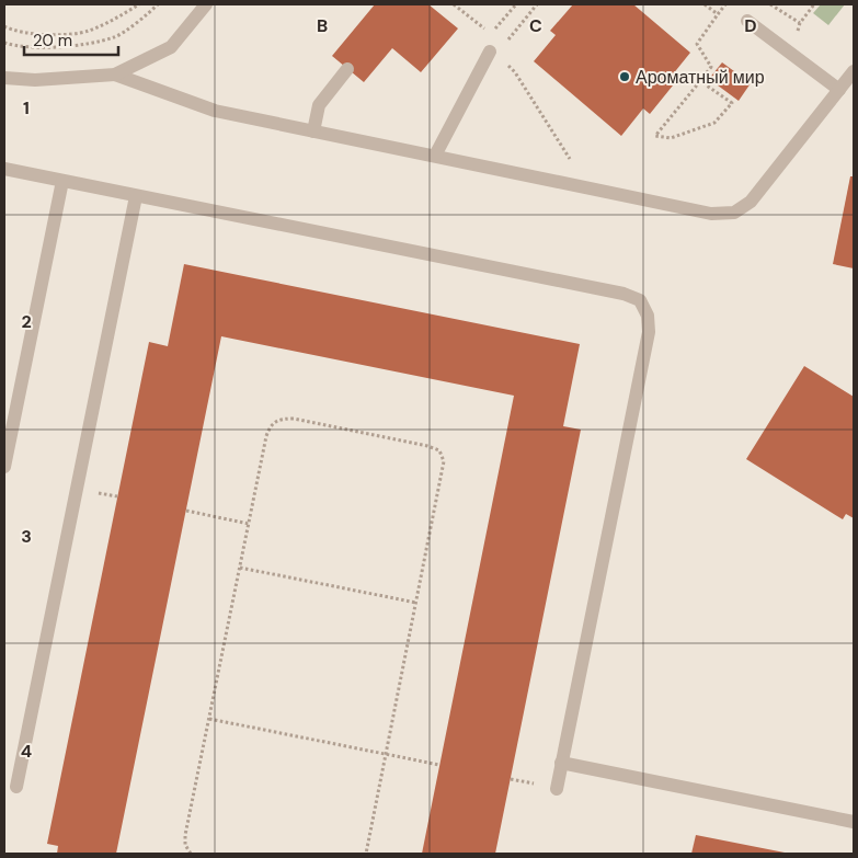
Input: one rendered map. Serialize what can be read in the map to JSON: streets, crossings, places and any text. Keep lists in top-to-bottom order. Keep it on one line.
{"places":["Ароматный мир"],"scale_bar":"20 m","grid":{"columns":["B","C","D"],"rows":["1","2","3","4"]}}
